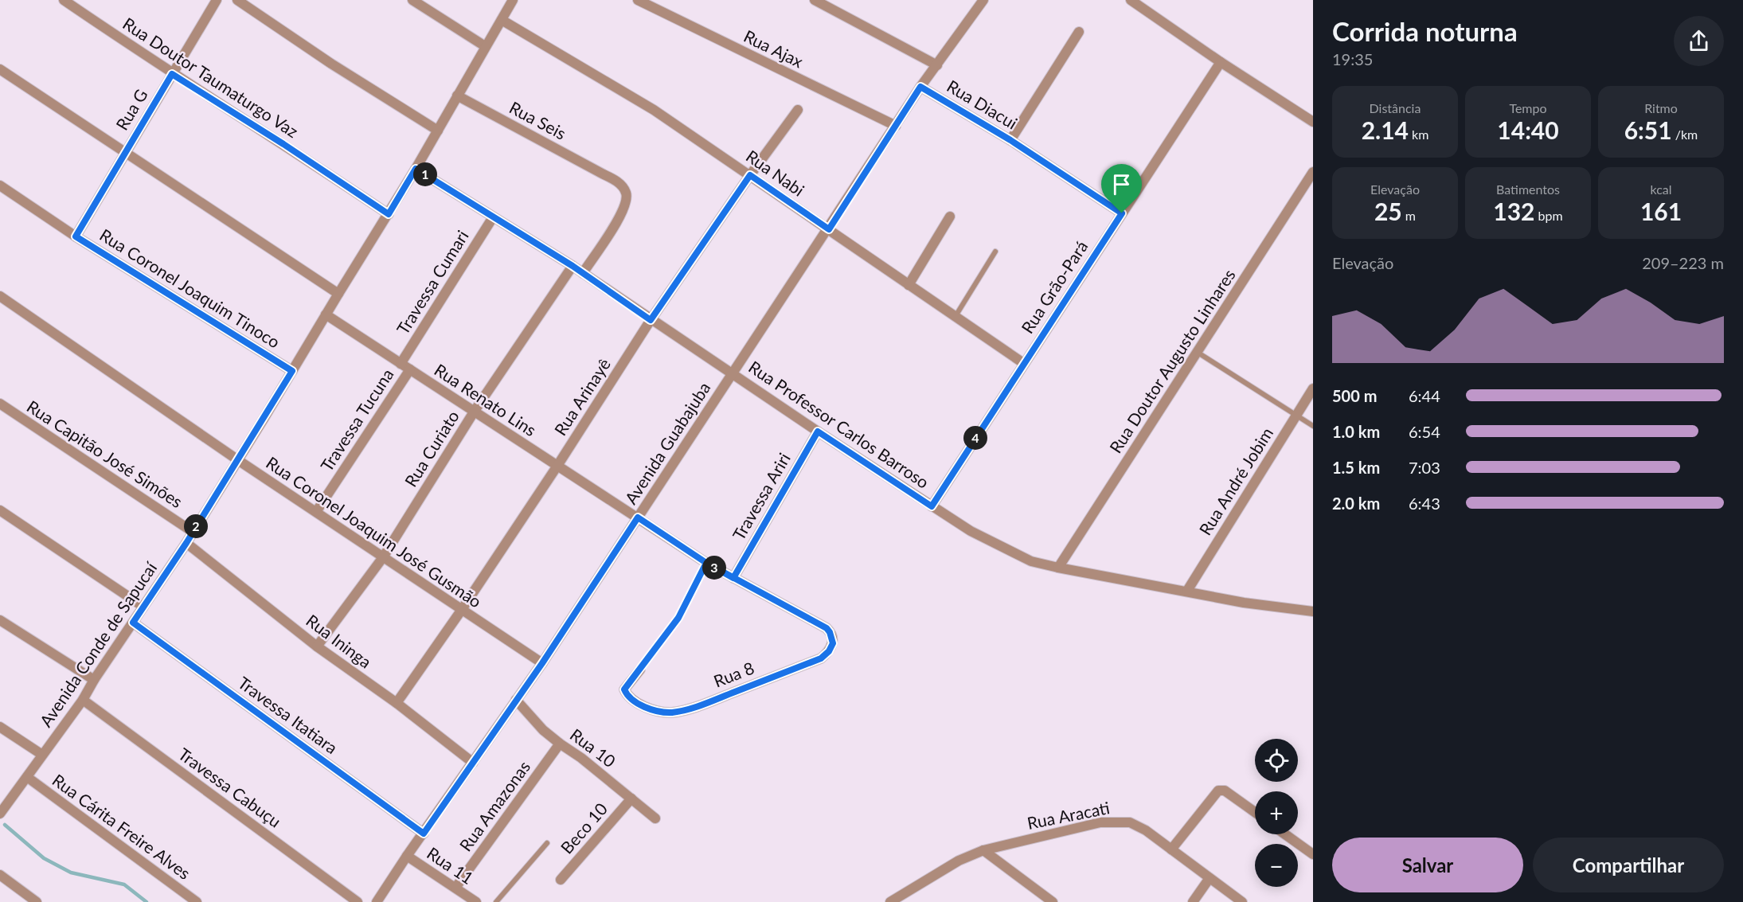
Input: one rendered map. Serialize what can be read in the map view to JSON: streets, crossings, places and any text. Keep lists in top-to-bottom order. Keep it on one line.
{"streets":{"street":["Rua Ajax","Rua Doutor Taumaturgo Vaz","Rua Diacui","Rua G","Rua Seis","Rua Nabi","Travessa Cumari","Rua Grão-Pará","Rua Coronel Joaquim Tinoco","Rua Doutor Augusto Linhares","Rua Arinayê","Rua Renato Lins","Travessa Tucuna","Rua Professor Carlos Barroso","Avenida Guabajuba","Rua Curiato","Rua Capitão José Simões","Rua André Jobim","Travessa Ariri","Rua Coronel Joaquim José Gusmão","Rua Ininga","Avenida Conde de Sapucaí","Rua 8","Travessa Itatiara","Rua 10","Travessa Cabuçu","Rua Amazonas","Rua Aracati","Rua Cárita Freire Alves","Beco 10","Rua 11"]},"crossings":[["Rua Ajax","Avenida Guabajuba"],["Rua Doutor Taumaturgo Vaz","Rua G"],["Rua Doutor Taumaturgo Vaz","Avenida Conde de Sapucaí"],["Rua Diacui","Rua Grão-Pará"],["Rua Diacui","Avenida Guabajuba"],["Rua G","Rua Coronel Joaquim Tinoco"],["Rua Seis","Rua Professor Carlos Barroso"],["Rua Seis","Avenida Conde de Sapucaí"],["Rua Nabi","Rua Grão-Pará"],["Rua Nabi","Rua Arinayê"],["Rua Nabi","Avenida Guabajuba"],["Rua Nabi","Avenida Conde de Sapucaí"],["Travessa Cumari","Rua Renato Lins"],["Travessa Cumari","Rua Professor Carlos Barroso"],["Rua Grão-Pará","Rua Professor Carlos Barroso"],["Rua Coronel Joaquim Tinoco","Avenida Conde de Sapucaí"],["Rua Doutor Augusto Linhares","Rua Professor Carlos Barroso"],["Rua Arinayê","Rua Renato Lins"],["Rua Arinayê","Rua Professor Carlos Barroso"],["Rua Arinayê","Rua Coronel Joaquim José Gusmão"],["Rua Arinayê","Rua Ininga"],["Rua Renato Lins","Travessa Tucuna"],["Rua Renato Lins","Avenida Guabajuba"],["Rua Renato Lins","Rua Curiato"],["Rua Renato Lins","Travessa Ariri"],["Rua Renato Lins","Avenida Conde de Sapucaí"],["Rua Renato Lins","Rua 8"],["Travessa Tucuna","Rua Coronel Joaquim José Gusmão"],["Rua Professor Carlos Barroso","Avenida Guabajuba"],["Rua Professor Carlos Barroso","Rua Curiato"],["Rua Professor Carlos Barroso","Rua André Jobim"],["Rua Professor Carlos Barroso","Travessa Ariri"],["Rua Professor Carlos Barroso","Avenida Conde de Sapucaí"],["Avenida Guabajuba","Rua Coronel Joaquim José Gusmão"],["Avenida Guabajuba","Rua Ininga"],["Avenida Guabajuba","Travessa Itatiara"],["Avenida Guabajuba","Rua 10"],["Avenida Guabajuba","Rua 11"],["Rua Curiato","Rua Coronel Joaquim José Gusmão"],["Rua Curiato","Rua Ininga"],["Rua Capitão José Simões","Avenida Conde de Sapucaí"],["Rua Coronel Joaquim José Gusmão","Avenida Conde de Sapucaí"],["Rua Ininga","Avenida Conde de Sapucaí"],["Avenida Conde de Sapucaí","Travessa Itatiara"],["Avenida Conde de Sapucaí","Travessa Cabuçu"],["Avenida Conde de Sapucaí","Rua Cárita Freire Alves"],["Rua 10","Rua Amazonas"],["Rua 10","Beco 10"],["Rua Amazonas","Rua 11"]],"page":{"heading":["Corrida noturna","19:35"],"stats":[["Distância","2.14 km"],["Tempo","14:40"],["Ritmo","6:51 /km"],["Elevação","25 m"],["Batimentos","132 bpm"],["kcal","161"]],"pins":["1","4","2","3"],"chart":["Elevação","209–223 m"],"list":[{"name":"500 m","note":"6:44"},{"name":"1.0 km","note":"6:54"},{"name":"1.5 km","note":"7:03"},{"name":"2.0 km","note":"6:43"}],"map_buttons":["+","−"],"buttons":["Salvar","Compartilhar"]}}
